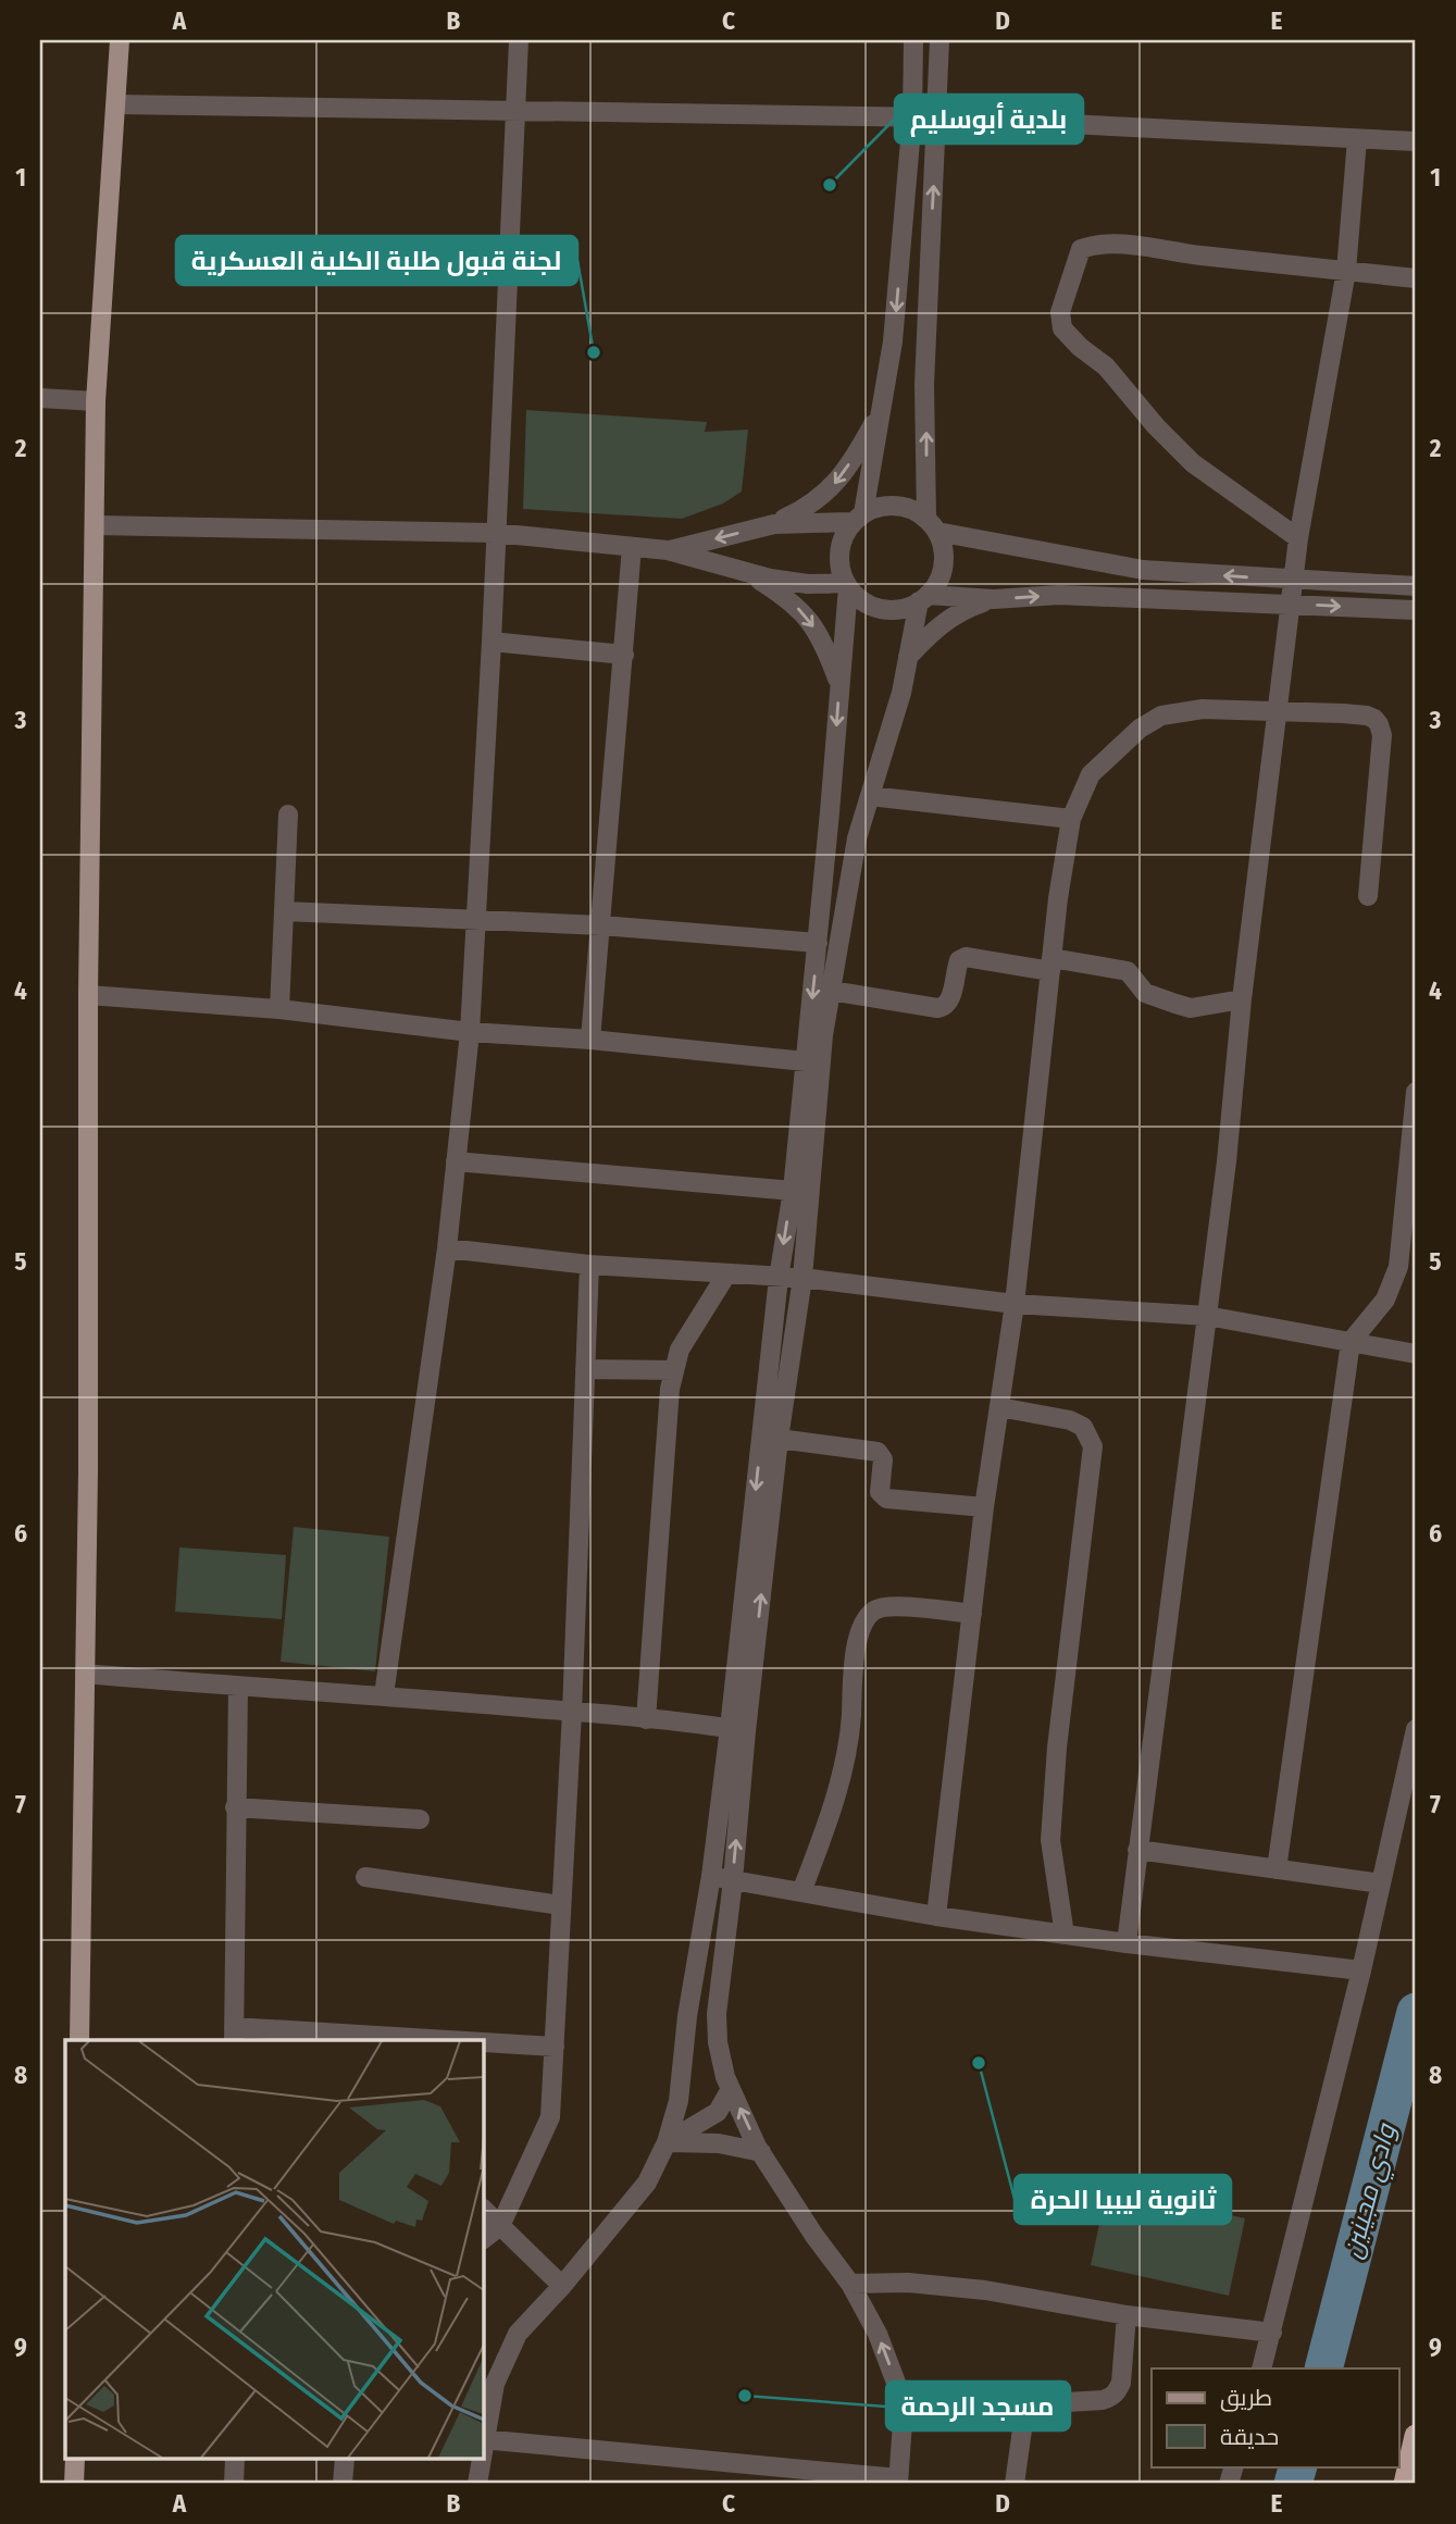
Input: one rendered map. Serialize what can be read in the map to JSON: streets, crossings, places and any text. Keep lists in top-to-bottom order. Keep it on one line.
{"water":["وادي مجينين"],"places":["بلدية أبوسليم","لجنة قبول طلبة الكلية العسكرية","ثانوية ليبيا الحرة","مسجد الرحمة"],"legend":["طريق","حديقة"],"grid":{"columns":["A","B","C","D","E"],"rows":["1","2","3","4","5","6","7","8","9"]}}
